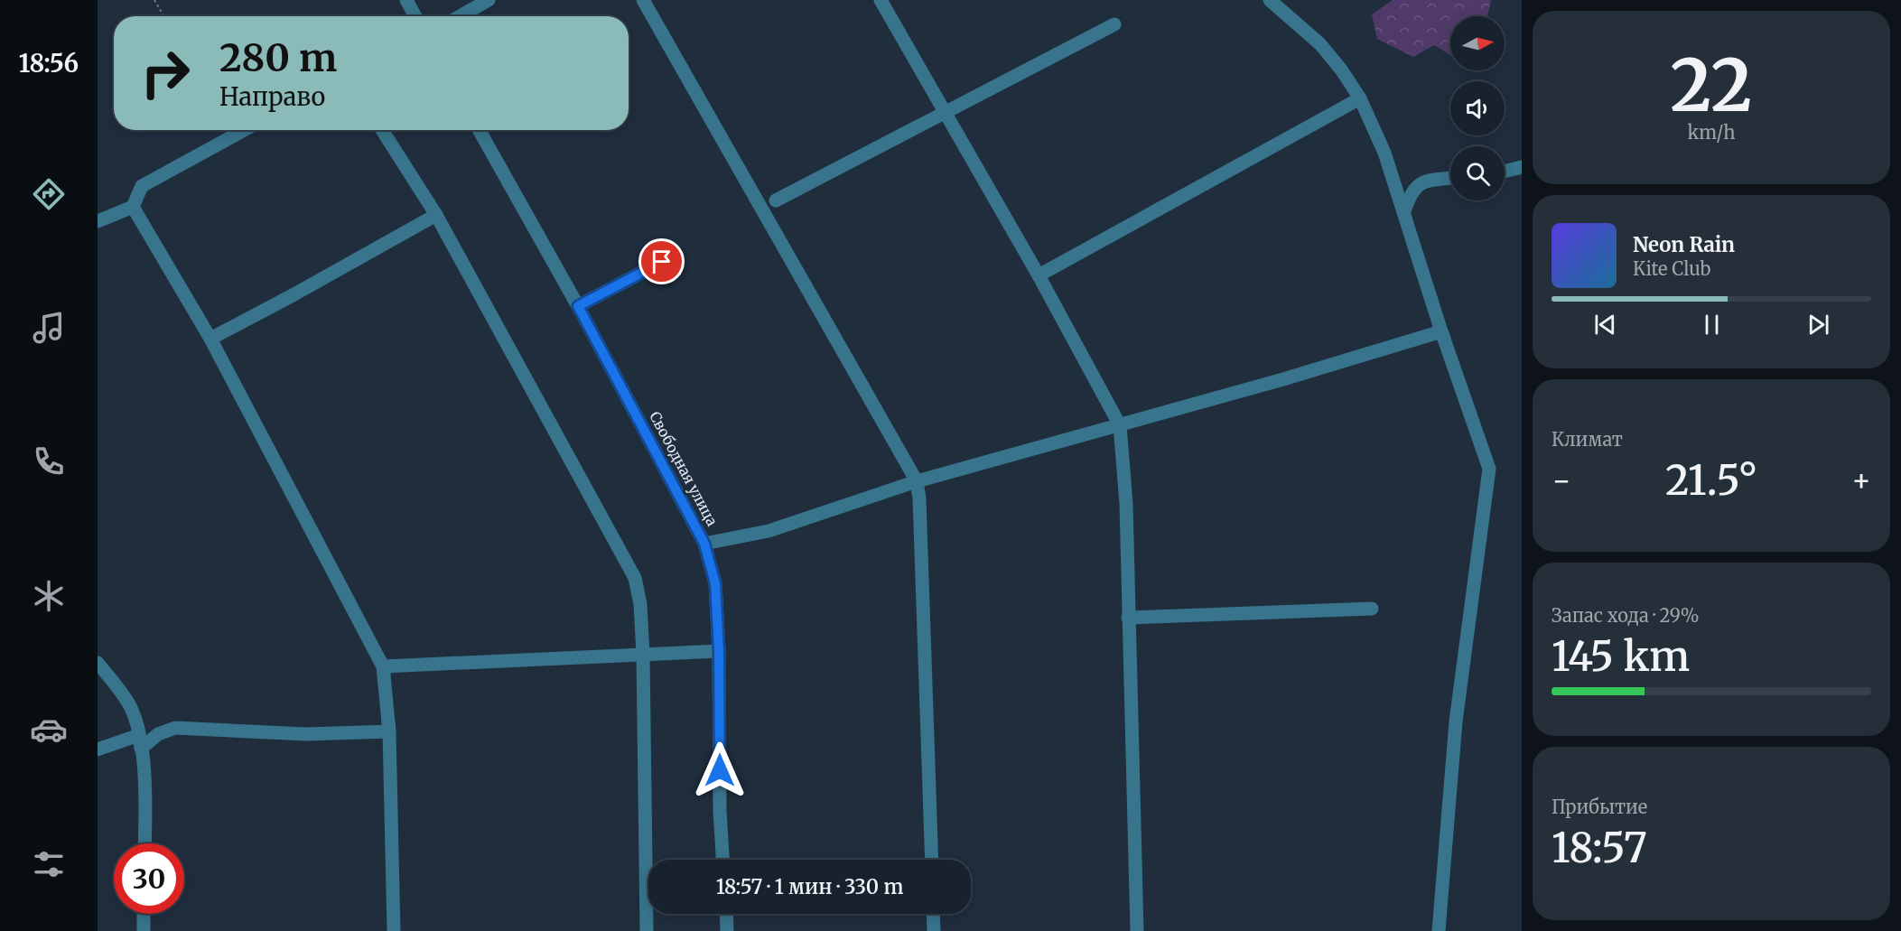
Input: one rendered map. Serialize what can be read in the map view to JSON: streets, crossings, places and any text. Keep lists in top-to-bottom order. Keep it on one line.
{"streets":{"street":["Свободная улица"]},"north":"right","page":{"tabs":"18:56","tile":[["22","km/h"],"Климат",["Запас хода · 29%","145 km"],["Прибытие","18:57"]],"turn":["280 m","Направо"],"song":["Neon Rain","Kite Club"],"heat":["−","21.5°","+"],"limit":"30","trip":"18:57 · 1 мин · 330 m"}}
